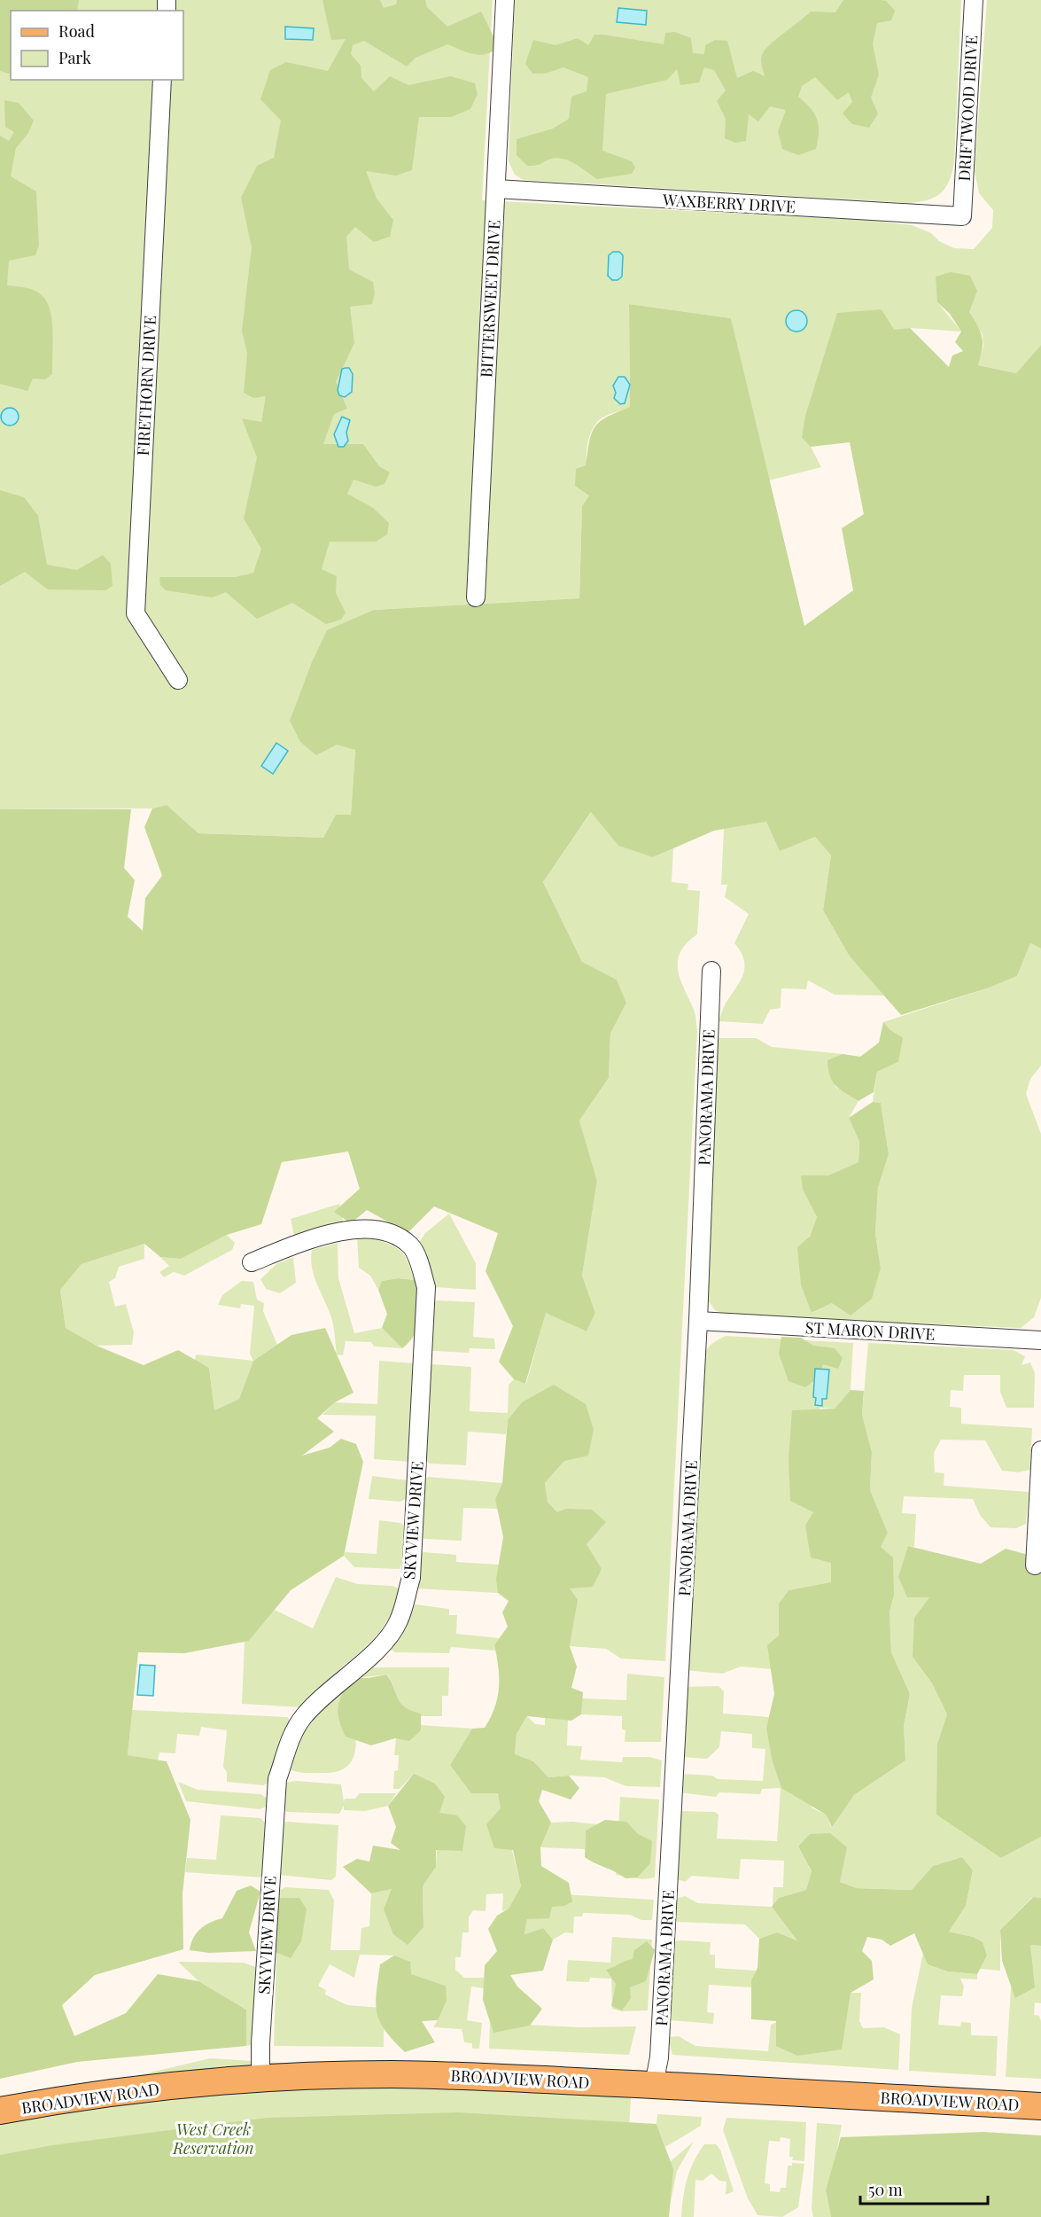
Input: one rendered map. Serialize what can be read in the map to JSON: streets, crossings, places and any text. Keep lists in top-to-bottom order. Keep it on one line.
{"streets":{"main road":["BROADVIEW ROAD"],"street":["DRIFTWOOD DRIVE","WAXBERRY DRIVE","BITTERSWEET DRIVE","FIRETHORN DRIVE","PANORAMA DRIVE","ST MARON DRIVE","SKYVIEW DRIVE"]},"crossings":[["DRIFTWOOD DRIVE","WAXBERRY DRIVE"],["WAXBERRY DRIVE","BITTERSWEET DRIVE"],["PANORAMA DRIVE","ST MARON DRIVE"],["PANORAMA DRIVE","BROADVIEW ROAD"],["SKYVIEW DRIVE","BROADVIEW ROAD"]],"parks":["West Creek Reservation"],"legend":["Road","Park"],"scale_bar":"50 m"}
